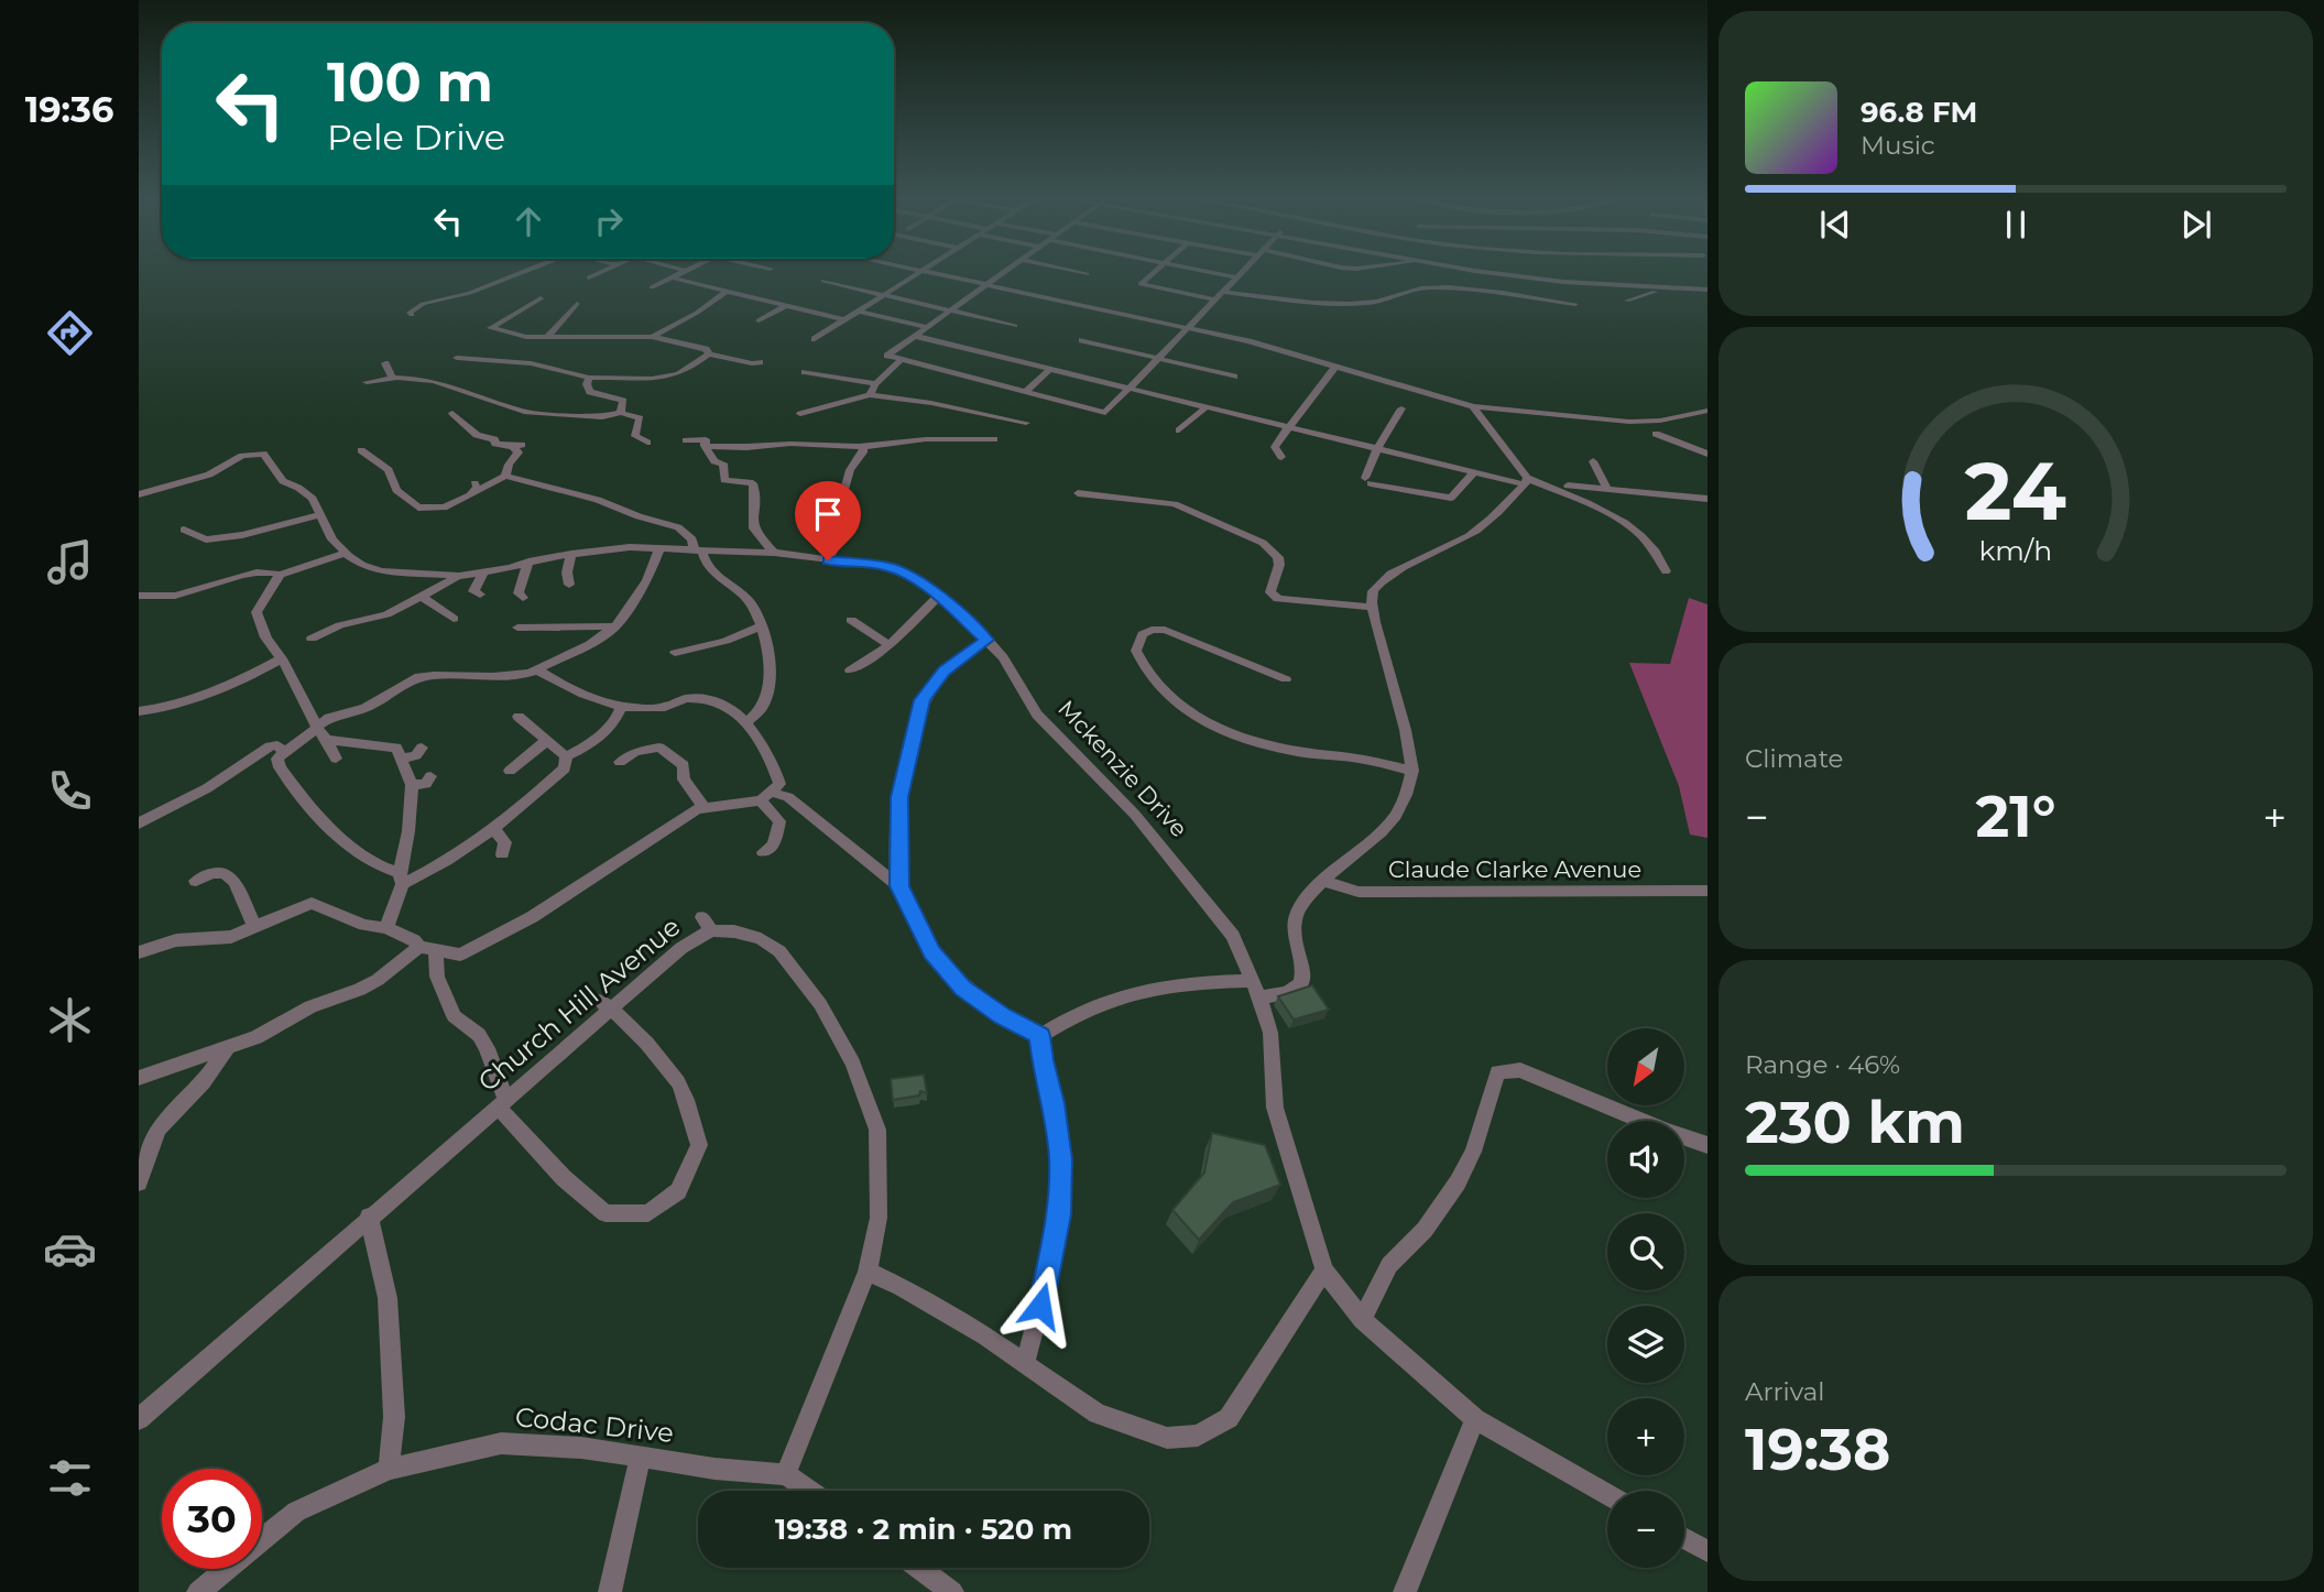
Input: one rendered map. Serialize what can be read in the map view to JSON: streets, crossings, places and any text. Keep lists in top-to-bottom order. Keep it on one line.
{"streets":{"street":["Mckenzie Drive","Claude Clarke Avenue","Church Hill Avenue","Codac Drive"]},"crossings":[["Church Hill Avenue","Codac Drive"]],"north":"bottom left","page":{"tabs":"19:36","turn":["100 m","Pele Drive"],"song":["96.8 FM","Music"],"tile":["Climate",["Range · 46%","230 km"],["Arrival","19:38"]],"heat":["−","21°","+"],"map_buttons":["+","−"],"limit":"30","trip":"19:38 · 2 min · 520 m","gauge":["24","km/h"]}}
